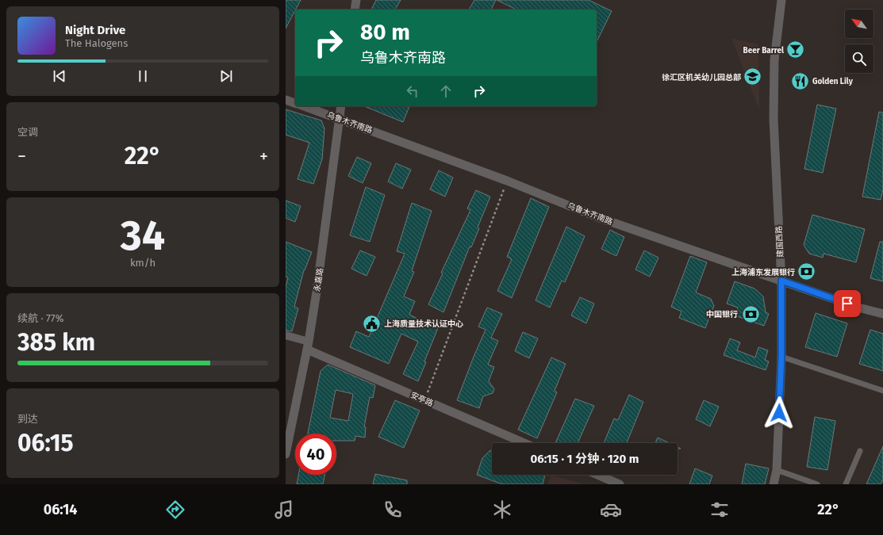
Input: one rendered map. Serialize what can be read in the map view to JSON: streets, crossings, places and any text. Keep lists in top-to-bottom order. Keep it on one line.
{"streets":{"street":["乌鲁木齐南路","建国西路","永嘉路","安亭路"]},"crossings":[["乌鲁木齐南路","建国西路"],["乌鲁木齐南路","永嘉路"],["永嘉路","安亭路"]],"places":{"bar":["Beer Barrel"],"school or university":["徐汇区机关幼儿园总部"],"restaurant":["Golden Lily"],"bank":["上海浦东发展银行","中国银行"],"public building":["上海质量技术认证中心"]},"north":"top left","page":{"turn":["80 m","乌鲁木齐南路"],"song":["Night Drive","The Halogens"],"tile":["空调",["34","km/h"],["续航 · 77%","385 km"],["到达","06:15"]],"heat":["−","22°","+"],"limit":"40","trip":"06:15 · 1 分钟 · 120 m","tabs":["06:14","22°"]}}
